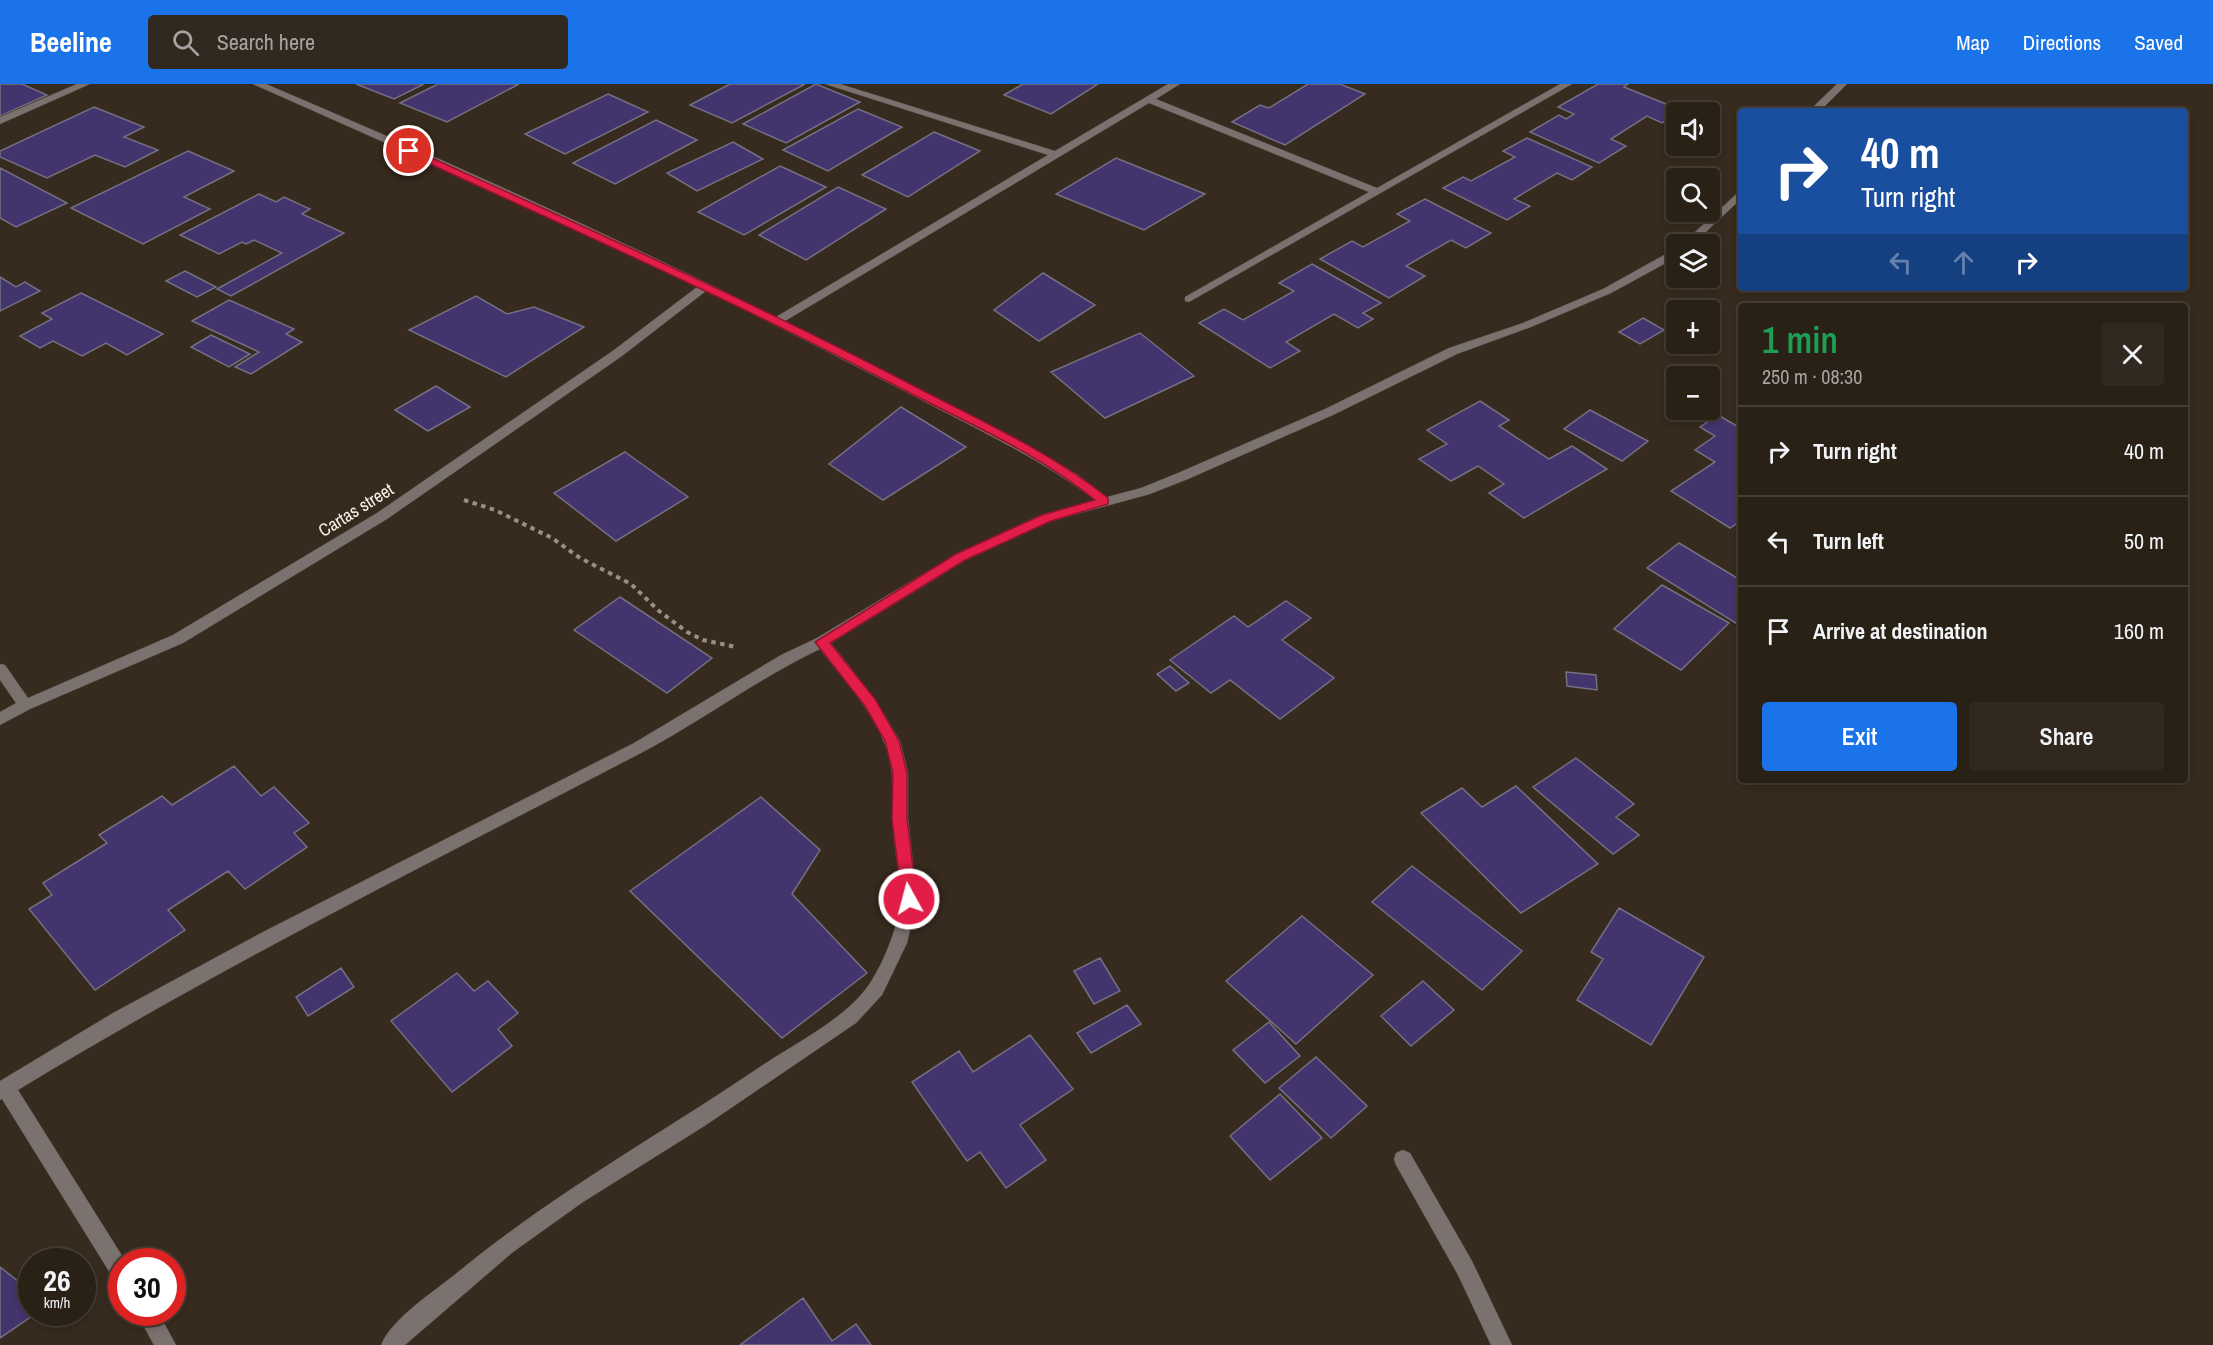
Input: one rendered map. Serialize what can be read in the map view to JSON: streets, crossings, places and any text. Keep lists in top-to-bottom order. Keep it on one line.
{"streets":{"street":["Cartas street"]},"page":{"header":"Beeline","search":"Search here","nav":["Map","Directions","Saved"],"map_buttons":["+","−"],"turn":["40 m","Turn right"],"heading":["1 min","250 m · 08:30"],"list":[{"name":"Turn right","value":"40 m"},{"name":"Turn left","value":"50 m"},{"name":"Arrive at destination","value":"160 m"}],"buttons":["Exit","Share"],"speed":"26 km/h","limit":"30"}}
